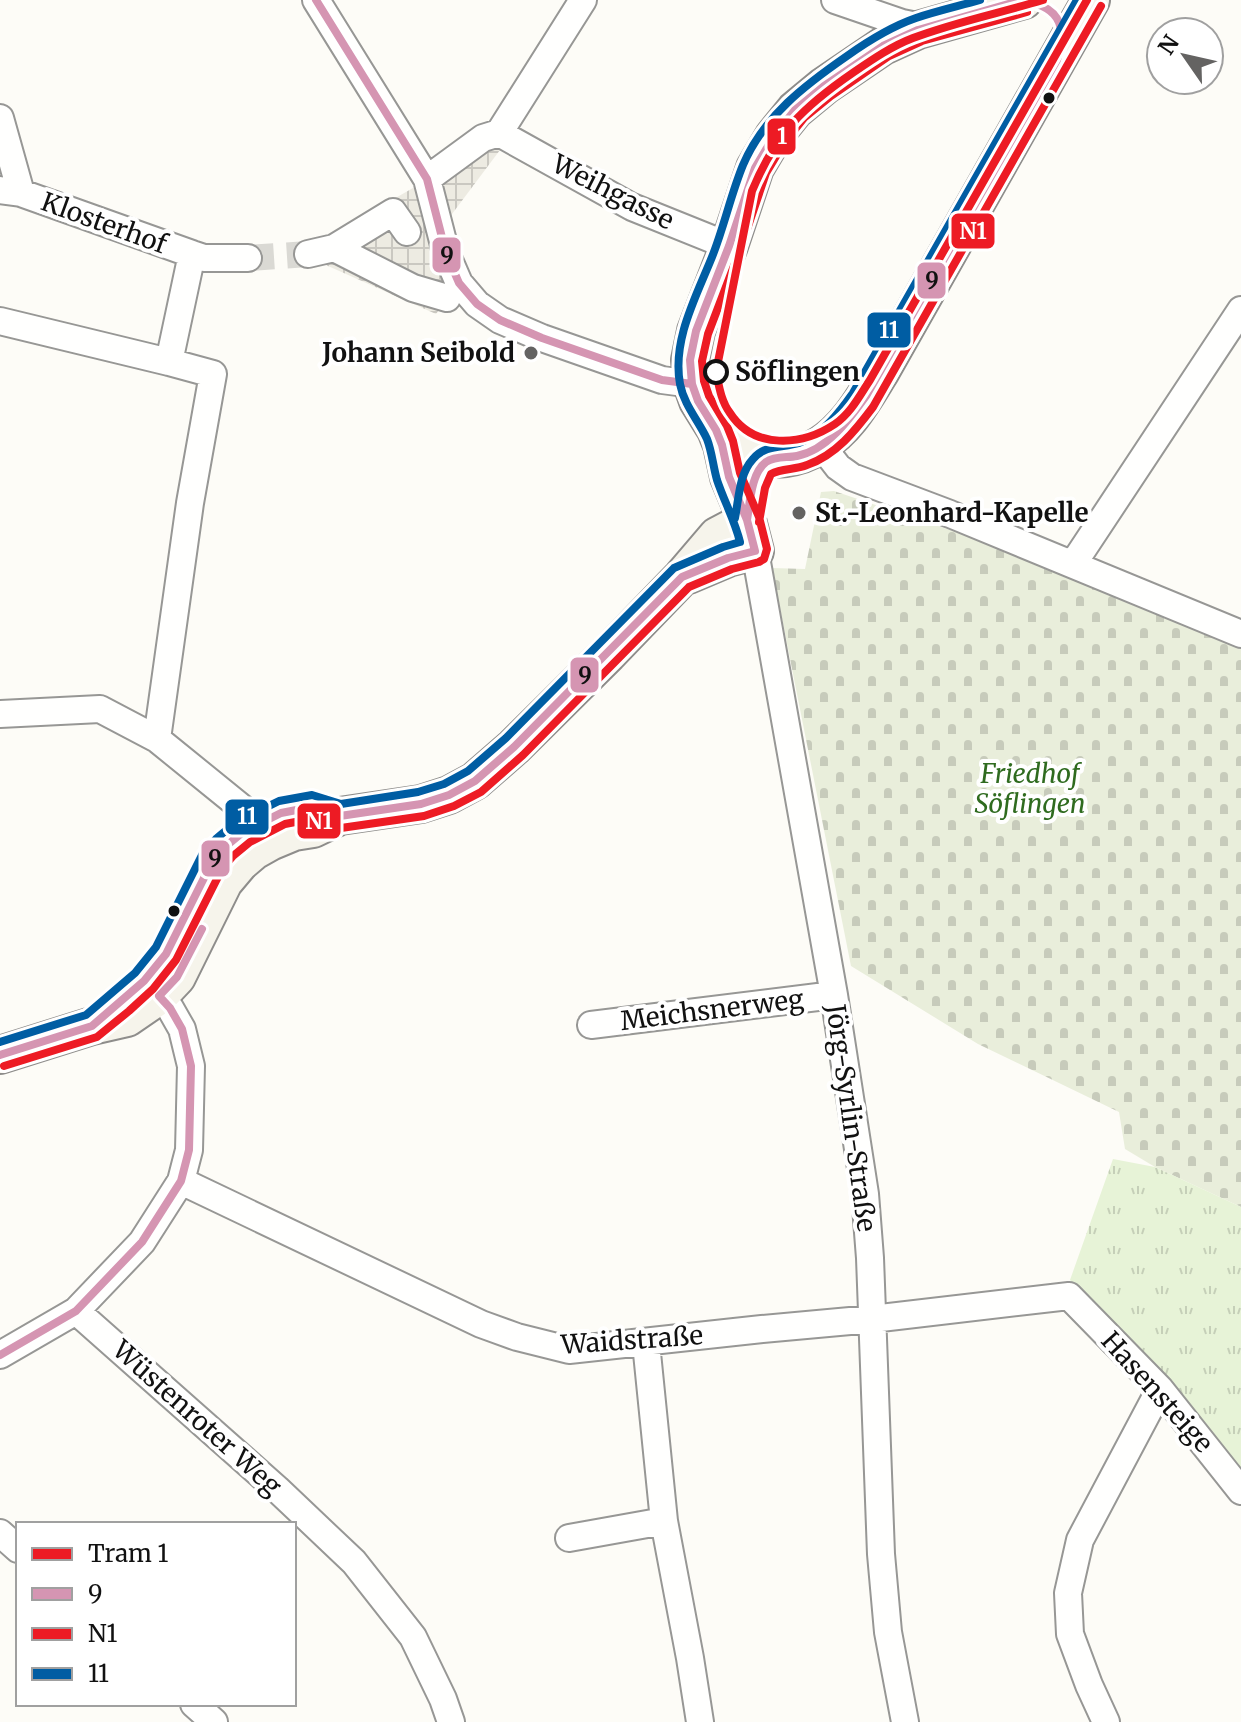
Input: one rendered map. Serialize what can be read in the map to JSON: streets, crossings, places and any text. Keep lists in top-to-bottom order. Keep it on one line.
{"streets":{"street":["Weihgasse","Klosterhof","Meichsnerweg","Jörg-Syrlin-Straße","Waidstraße","Hasensteige","Wüstenroter Weg"]},"crossings":[["Meichsnerweg","Jörg-Syrlin-Straße"],["Jörg-Syrlin-Straße","Waidstraße"],["Waidstraße","Hasensteige"]],"parks":["Friedhof Söflingen"],"places":["Johann Seibold","Söflingen","St.-Leonhard-Kapelle"],"lines":["tram line 1","transit line 9","transit line 11","transit line N1"],"legend":["Tram 1","9","N1","11"],"north":"top left"}
